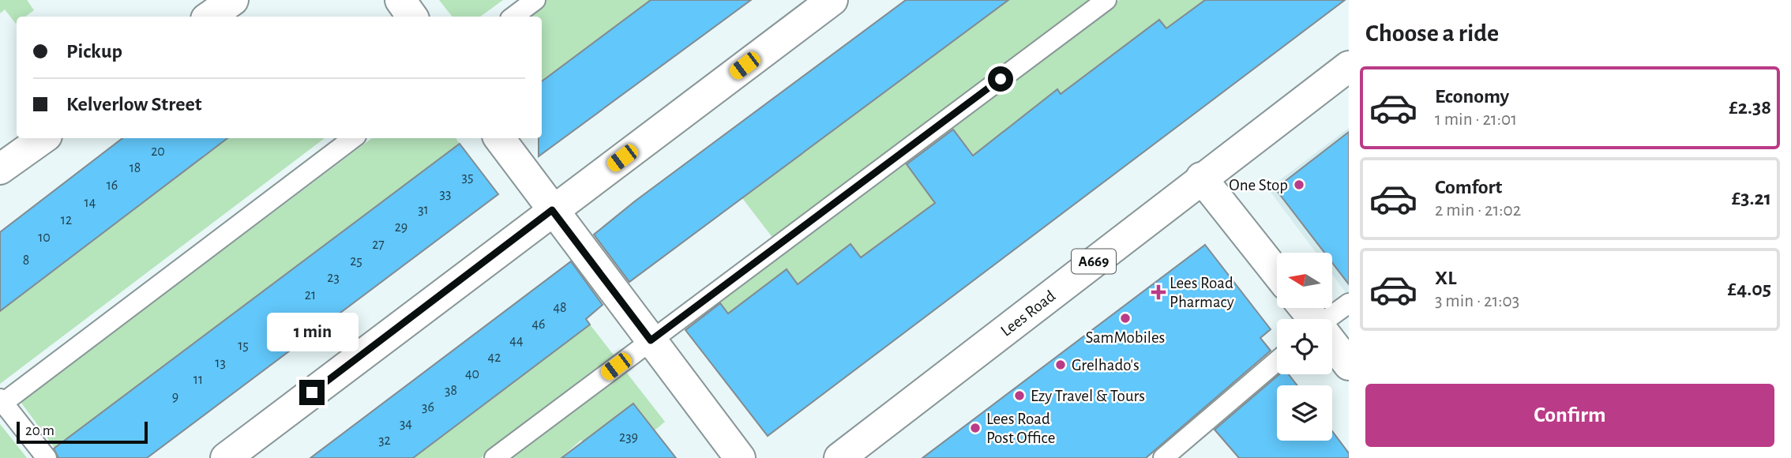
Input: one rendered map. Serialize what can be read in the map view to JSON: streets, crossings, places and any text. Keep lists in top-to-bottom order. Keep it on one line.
{"streets":{"street":["A669","Lees Road"]},"places":{"other":["One Stop","SamMobiles","Grelhado's","Ezy Travel & Tours","Lees Road Post Office"],"health":["Lees Road Pharmacy"]},"house_numbers":["20","18","35","16","33","14","31","12","29","10","27","8","25","23","21","48","46","44","15","42","13","40","11","38","9","36","34","239","32"],"scale_bar":"20 m","north":"left","page":{"heading":"Choose a ride","banner":["Pickup","Kelverlow Street"],"list":[{"name":"Economy","note":"1 min · 21:01","value":"£2.38"},{"name":"Comfort","note":"2 min · 21:02","value":"£3.21"},{"name":"XL","note":"3 min · 21:03","value":"£4.05"}],"bubble":"1 min","buttons":"Confirm","scale":"20 m"}}
